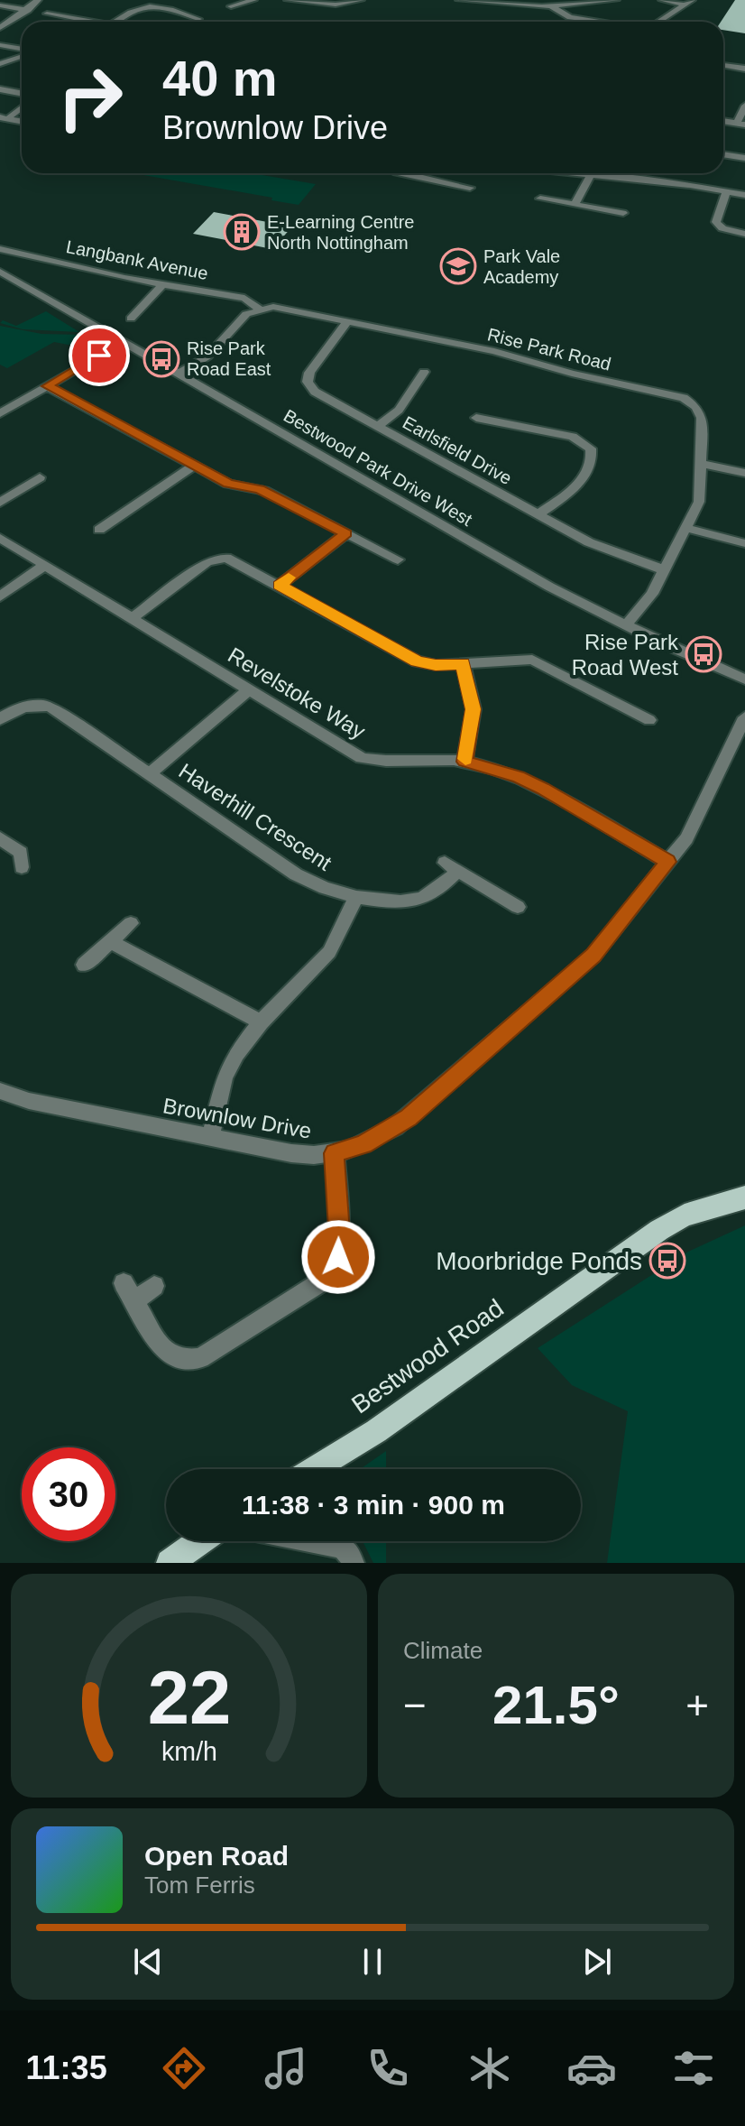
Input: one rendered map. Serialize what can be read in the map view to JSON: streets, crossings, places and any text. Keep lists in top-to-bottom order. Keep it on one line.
{"streets":{"main road":["Bestwood Road"],"street":["Langbank Avenue","Rise Park Road","Earlsfield Drive","Bestwood Park Drive West","Revelstoke Way","Haverhill Crescent","Brownlow Drive"]},"crossings":[["Langbank Avenue","Rise Park Road"],["Rise Park Road","Earlsfield Drive"],["Rise Park Road","Bestwood Park Drive West"],["Revelstoke Way","Brownlow Drive"]],"places":{"building":["E-Learning Centre North Nottingham"],"school or university":["Park Vale Academy"],"bus stop":["Rise Park Road East","Rise Park Road West","Moorbridge Ponds"]},"page":{"turn":["40 m","Brownlow Drive"],"limit":"30","trip":"11:38 · 3 min · 900 m","tile":"Climate","heat":["−","21.5°","+"],"song":["Open Road","Tom Ferris"],"tabs":"11:35","gauge":["22","km/h"]}}
